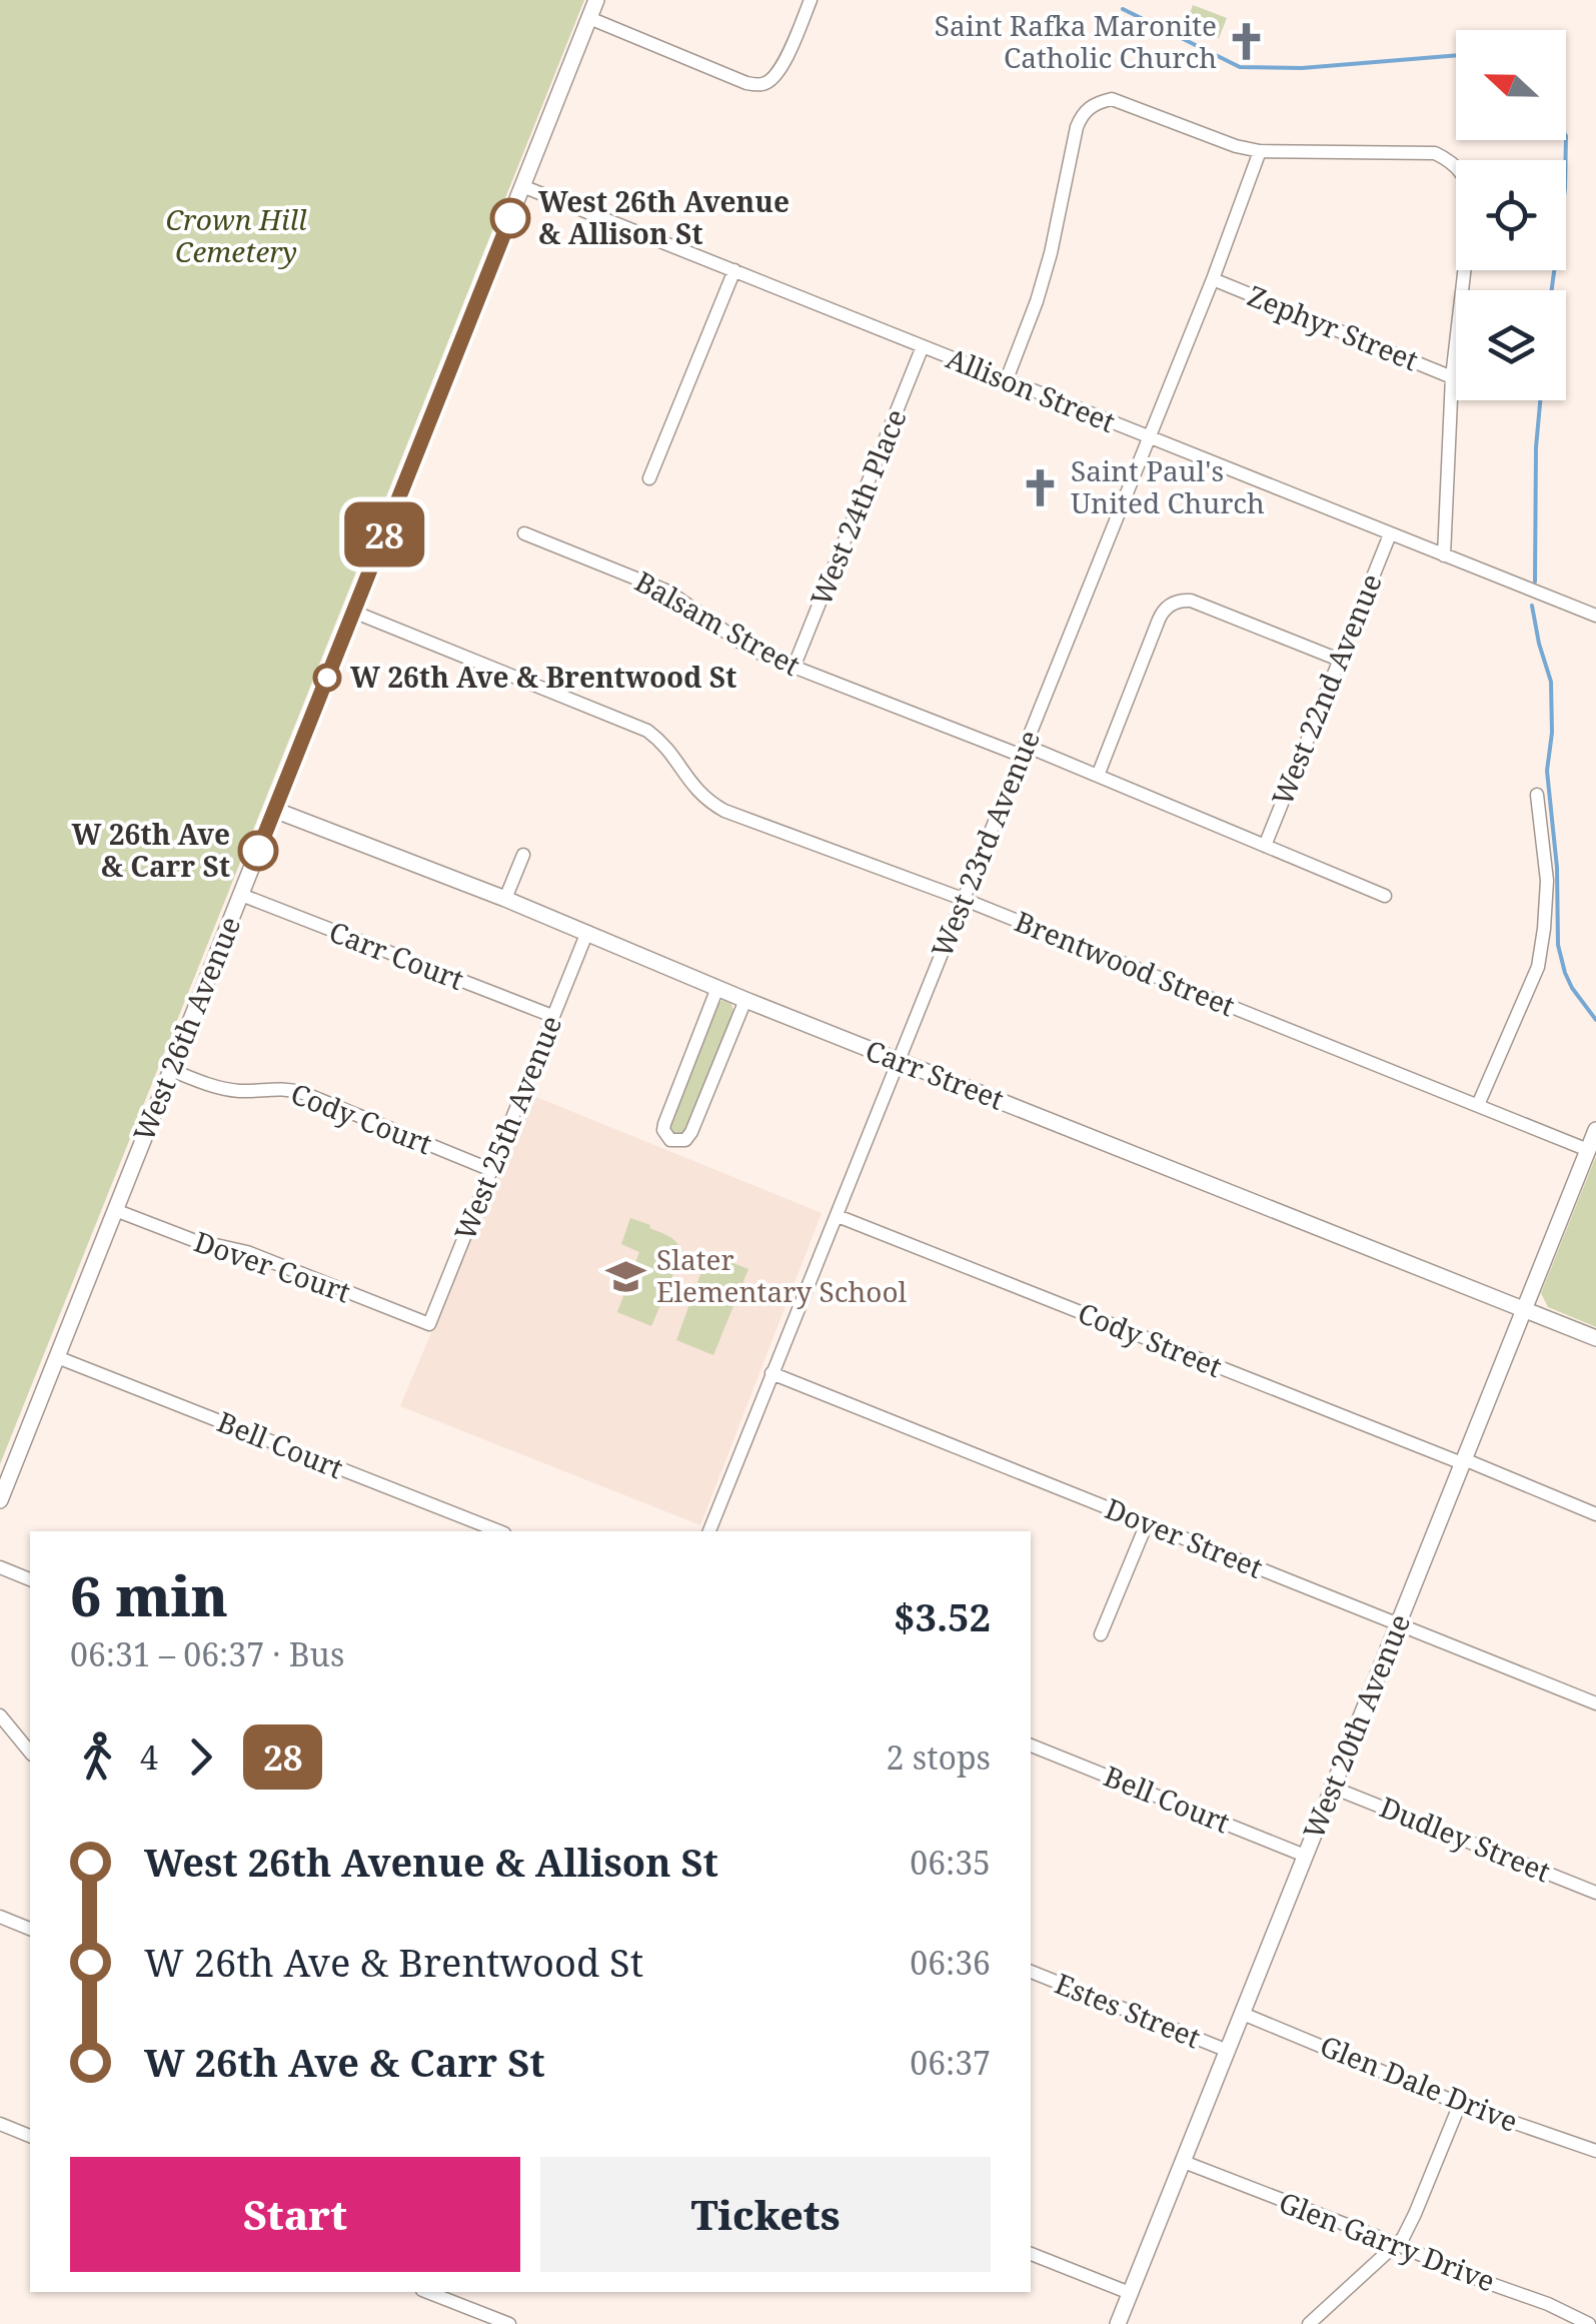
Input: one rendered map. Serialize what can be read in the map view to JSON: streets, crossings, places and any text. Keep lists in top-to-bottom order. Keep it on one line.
{"streets":{"street":["Zephyr Street","Allison Street","West 24th Place","Balsam Street","West 22nd Avenue","West 23rd Avenue","Carr Court","Brentwood Street","West 26th Avenue","Carr Street","Cody Court","West 25th Avenue","Dover Court","Cody Street","Bell Court","Dover Street","West 20th Avenue","Dudley Street","Estes Street","Glen Dale Drive","Glen Garry Drive"]},"crossings":[["Zephyr Street","West 23rd Avenue"],["Allison Street","West 24th Place"],["Allison Street","West 22nd Avenue"],["Allison Street","West 23rd Avenue"],["Allison Street","West 26th Avenue"],["West 24th Place","Balsam Street"],["Balsam Street","West 22nd Avenue"],["Balsam Street","West 23rd Avenue"],["West 23rd Avenue","Brentwood Street"],["West 23rd Avenue","Carr Street"],["West 23rd Avenue","Cody Street"],["West 23rd Avenue","Dover Street"],["Carr Court","West 26th Avenue"],["Carr Court","West 25th Avenue"],["Brentwood Street","West 26th Avenue"],["Brentwood Street","West 20th Avenue"],["West 26th Avenue","Carr Street"],["West 26th Avenue","Cody Court"],["West 26th Avenue","Dover Court"],["West 26th Avenue","Bell Court"],["Carr Street","West 25th Avenue"],["Carr Street","West 20th Avenue"],["Cody Court","West 25th Avenue"],["West 25th Avenue","Dover Court"],["Cody Street","West 20th Avenue"],["Bell Court","West 20th Avenue"],["Dover Street","West 20th Avenue"],["West 20th Avenue","Dudley Street"],["West 20th Avenue","Estes Street"],["West 20th Avenue","Glen Dale Drive"],["West 20th Avenue","Glen Garry Drive"]],"parks":["Crown Hill Cemetery"],"places":{"church":["Saint Rafka Maronite Catholic Church","Saint Paul's United Church"],"other":["West 26th Avenue & Allison St","W 26th Ave & Brentwood St","W 26th Ave & Carr St"],"school or university":["Slater Elementary School"]},"lines":["bus line 28"],"north":"left","page":{"on_map":"28","heading":["6 min","06:31 – 06:37 · Bus","$3.52"],"legs":["4","28","2 stops"],"list":[{"name":"West 26th Avenue & Allison St","value":"06:35"},{"name":"W 26th Ave & Brentwood St","value":"06:36"},{"name":"W 26th Ave & Carr St","value":"06:37"}],"buttons":["Start","Tickets"]}}
